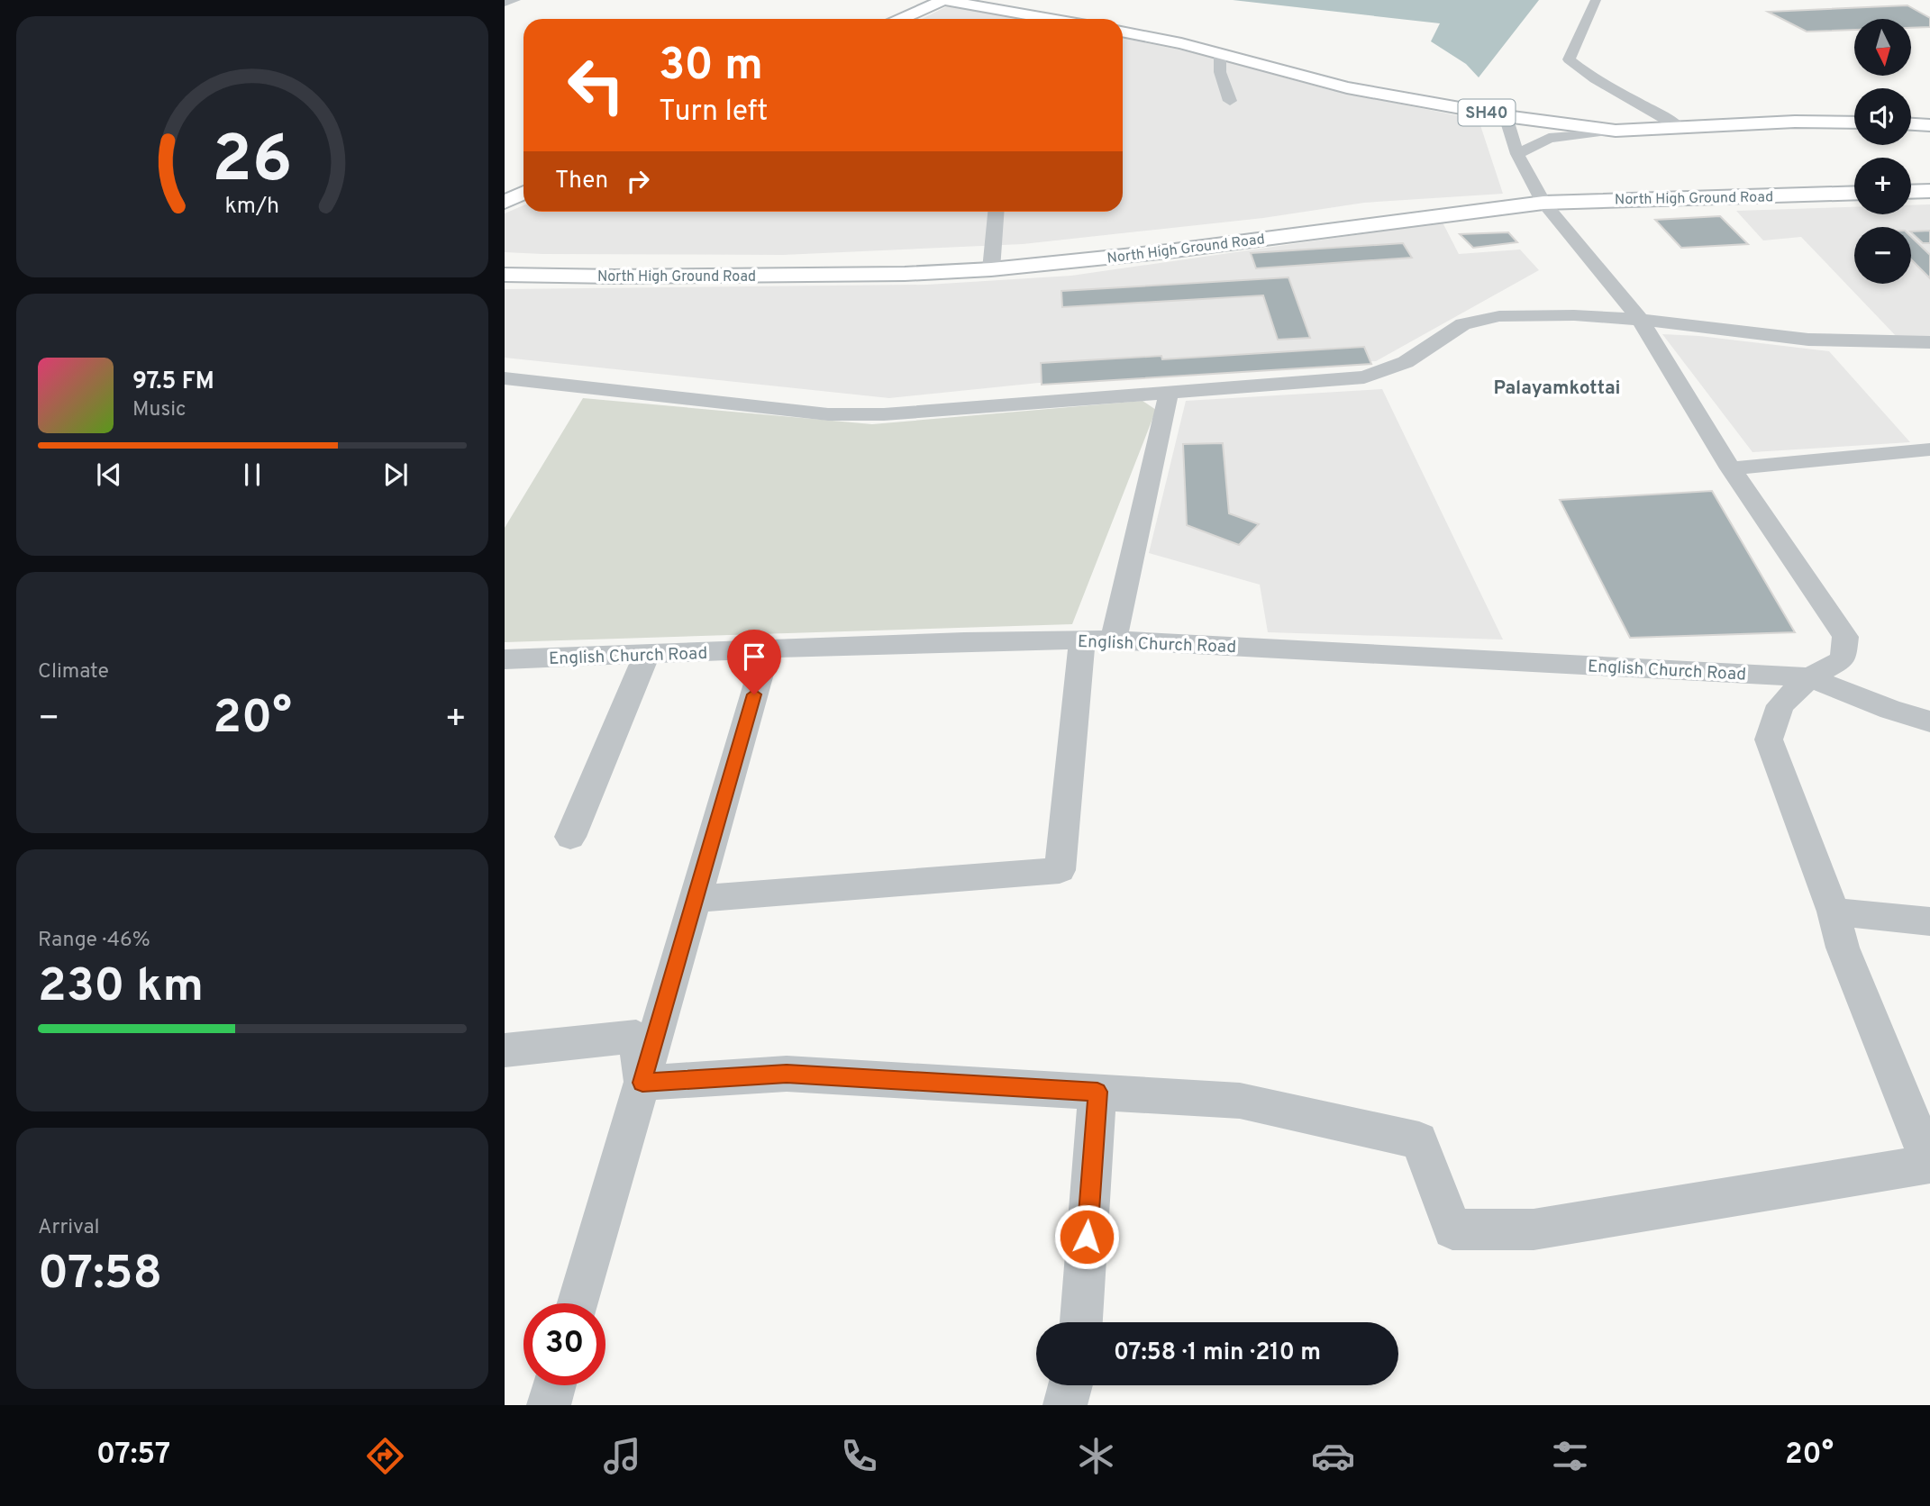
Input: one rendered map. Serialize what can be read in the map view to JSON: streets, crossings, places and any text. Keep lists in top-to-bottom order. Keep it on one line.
{"streets":{"main road":["SH40","North High Ground Road"],"street":["English Church Road"]},"districts":["Palayamkottai"],"north":"bottom","page":{"map_buttons":["+","−"],"turn":["30 m","Turn left"],"then":"Then","song":["97.5 FM","Music"],"tile":["Climate",["Range · 46%","230 km"],["Arrival","07:58"]],"heat":["−","20°","+"],"limit":"30","trip":"07:58 · 1 min · 210 m","tabs":["07:57","20°"],"gauge":["26","km/h"]}}
